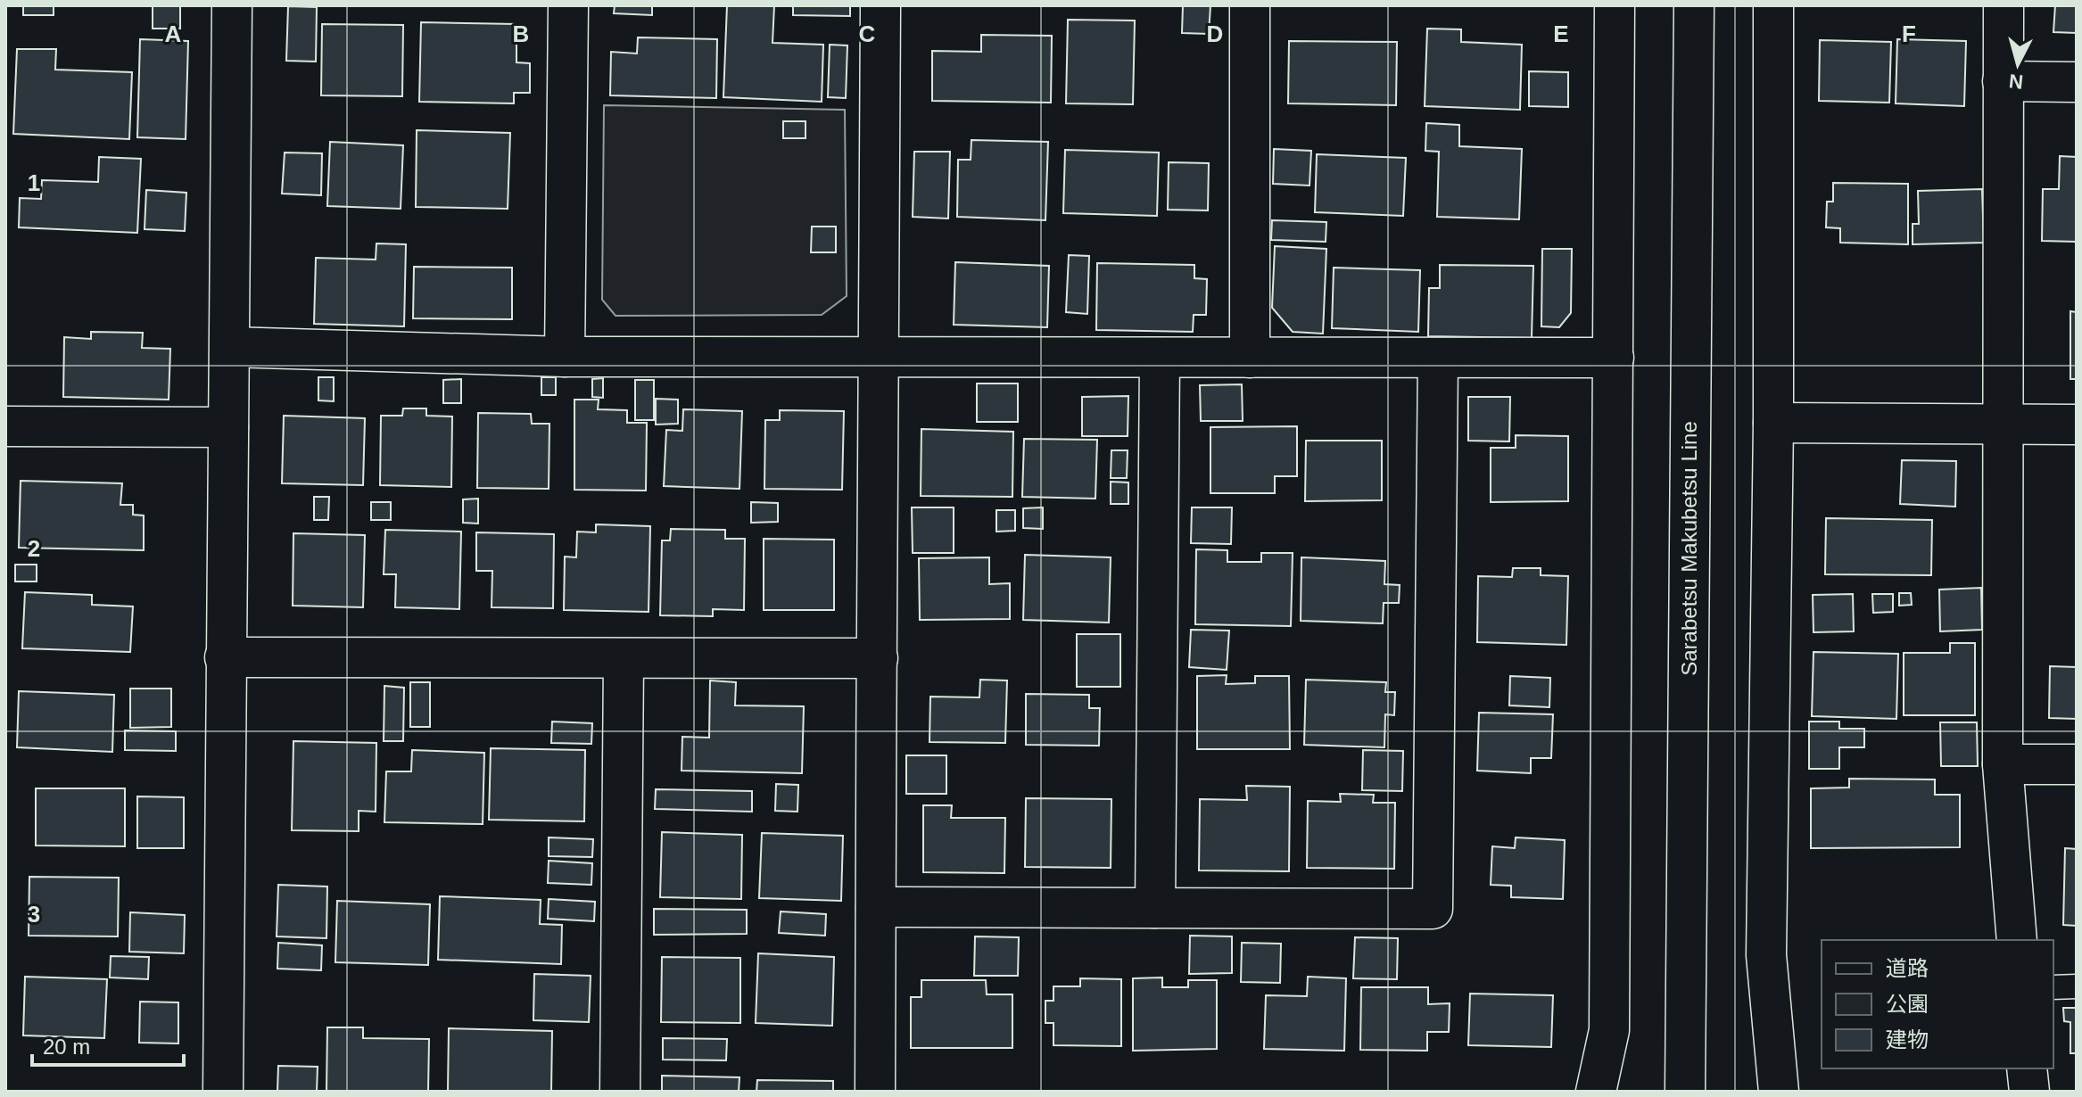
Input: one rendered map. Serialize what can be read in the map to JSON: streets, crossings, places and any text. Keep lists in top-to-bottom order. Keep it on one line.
{"streets":{"street":["Sarabetsu Makubetsu Line"]},"legend":["道路","公園","建物"],"scale_bar":"20 m","north":"bottom","grid":{"columns":["A","B","C","D","E","F"],"rows":["1","2","3"]}}
